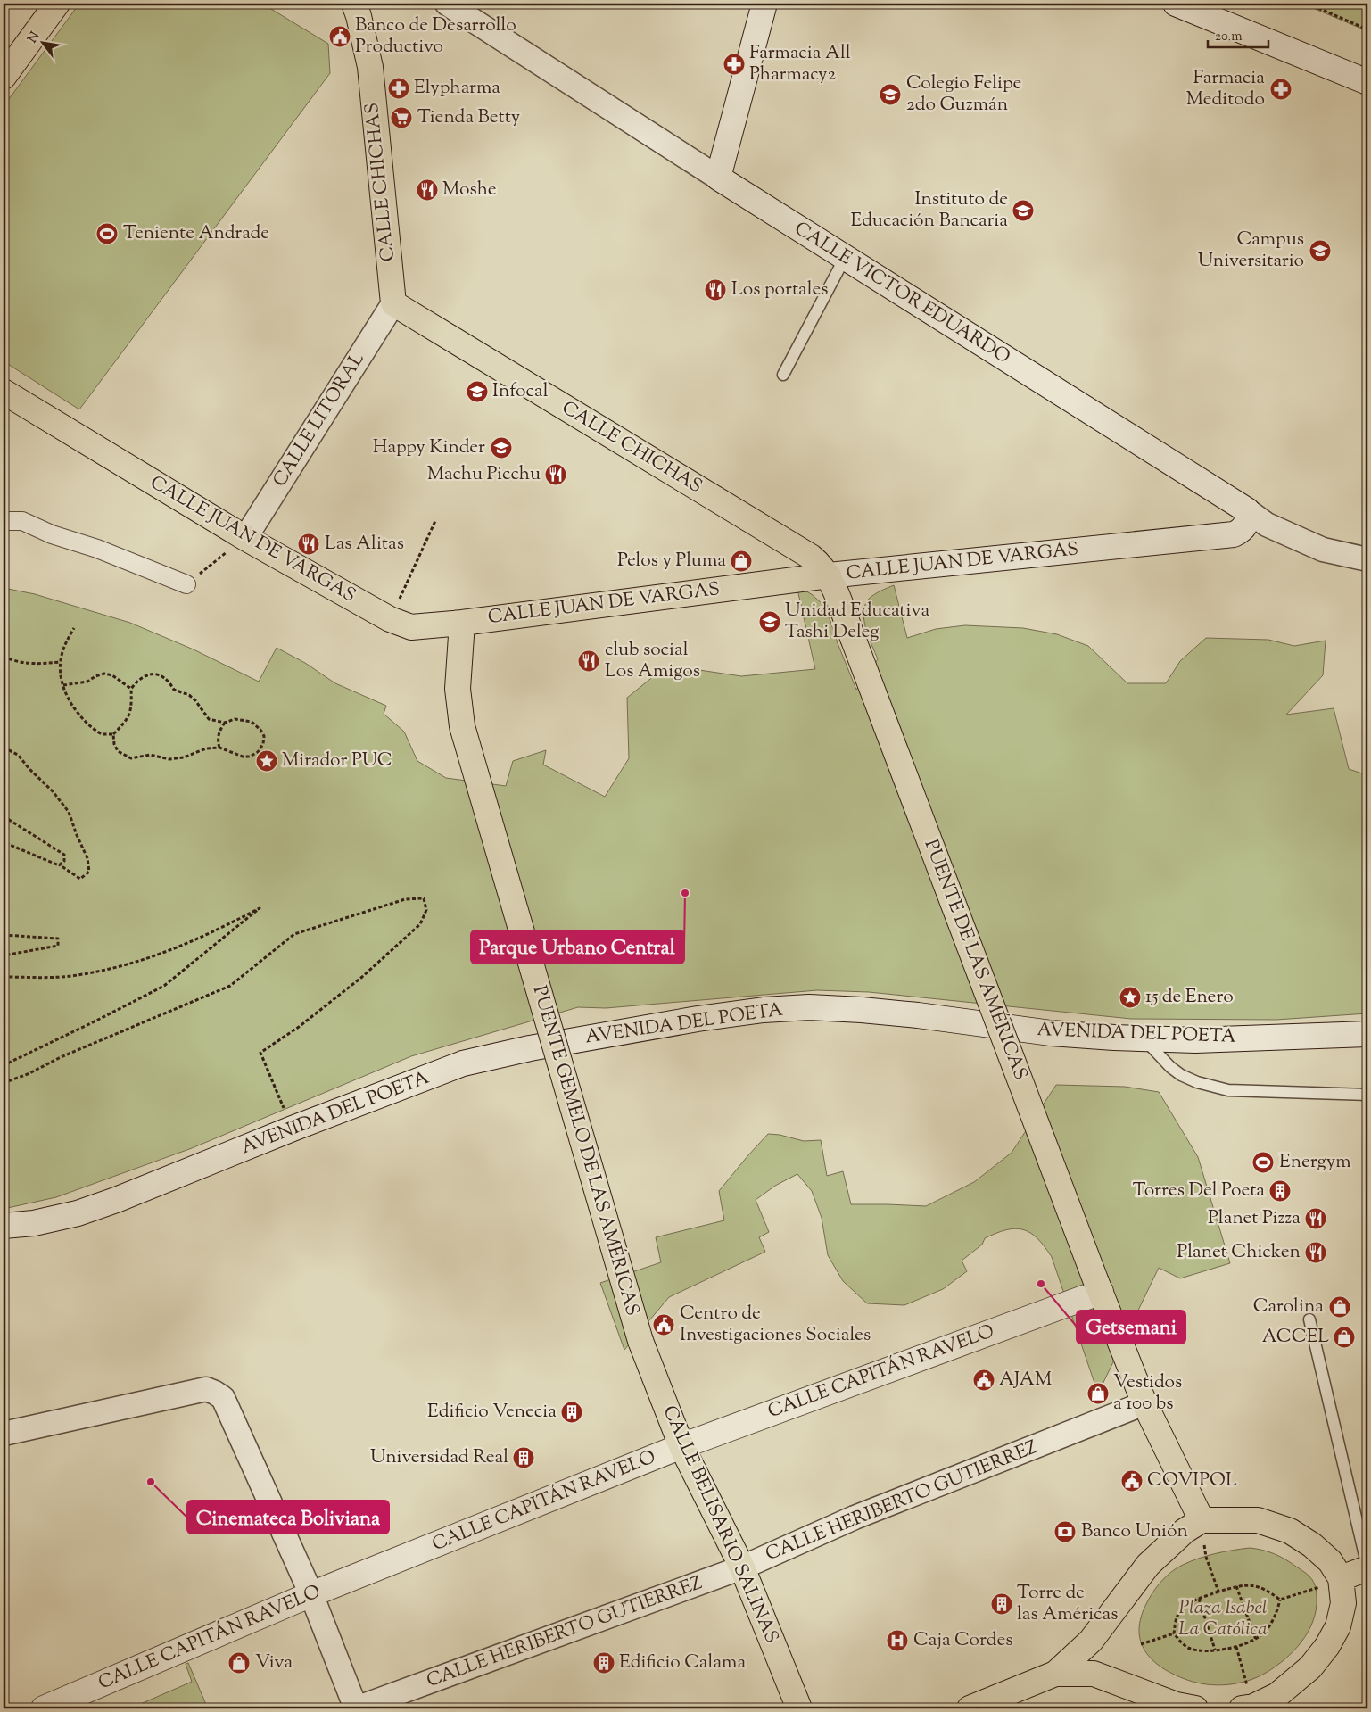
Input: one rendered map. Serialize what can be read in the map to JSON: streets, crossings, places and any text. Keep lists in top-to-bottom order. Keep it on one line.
{"streets":{"main road":["CALLE CHICHAS","CALLE VICTOR EDUARDO","CALLE JUAN DE VARGAS","PUENTE DE LAS AMÉRICAS","AVENIDA DEL POETA","PUENTE GEMELO DE LAS AMÉRICAS","CALLE CAPITÁN RAVELO","CALLE BELISARIO SALINAS"],"street":["CALLE LITORAL","CALLE HERIBERTO GUTIERREZ"]},"crossings":[["CALLE CHICHAS","CALLE LITORAL"],["CALLE CHICHAS","CALLE JUAN DE VARGAS"],["CALLE CHICHAS","PUENTE DE LAS AMÉRICAS"],["CALLE VICTOR EDUARDO","CALLE JUAN DE VARGAS"],["CALLE LITORAL","CALLE JUAN DE VARGAS"],["CALLE JUAN DE VARGAS","PUENTE GEMELO DE LAS AMÉRICAS"],["PUENTE DE LAS AMÉRICAS","CALLE CAPITÁN RAVELO"],["PUENTE DE LAS AMÉRICAS","CALLE HERIBERTO GUTIERREZ"],["PUENTE GEMELO DE LAS AMÉRICAS","CALLE BELISARIO SALINAS"],["CALLE CAPITÁN RAVELO","CALLE BELISARIO SALINAS"],["CALLE HERIBERTO GUTIERREZ","CALLE BELISARIO SALINAS"]],"parks":["Plaza Isabel La Católica"],"places":{"public building":["Banco de Desarrollo Productivo","Centro de Investigaciones Sociales","AJAM","COVIPOL"],"pharmacy":["Farmacia All Pharmacy2","Elypharma","Farmacia Meditodo"],"school or university":["Colegio Felipe 2do Guzmán","Instituto de Educación Bancaria","Campus Universitario","Infocal","Happy Kinder","Unidad Educativa Tashi Deleg"],"supermarket":["Tienda Betty"],"restaurant":["Moshe","Los portales","Machu Picchu","Las Alitas","club social Los Amigos","Planet Pizza","Planet Chicken"],"sports":["Teniente Andrade","Energym"],"shop":["Pelos y Pluma","Carolina","ACCEL","Vestidos a 100 bs","Viva"],"place":["Mirador PUC","15 de Enero"],"other":["Parque Urbano Central","Getsemani","Cinemateca Boliviana"],"building":["Torres Del Poeta","Edificio Venecia","Universidad Real","Torre de las Américas","Edificio Calama"],"bank":["Banco Unión"],"hospital":["Caja Cordes"]},"scale_bar":"20 m","north":"top left"}
